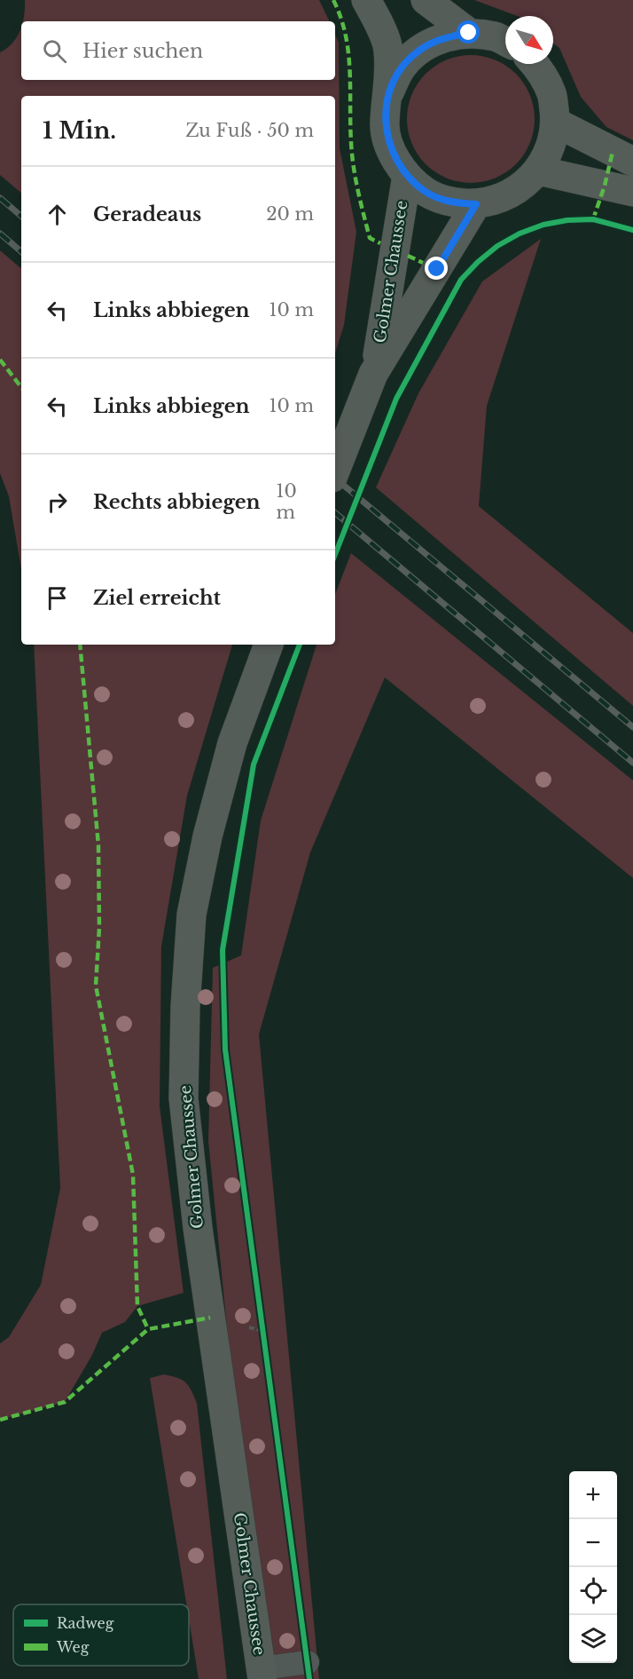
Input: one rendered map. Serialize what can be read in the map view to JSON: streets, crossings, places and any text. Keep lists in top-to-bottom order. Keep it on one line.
{"streets":{"main road":["Golmer Chaussee"]},"legend":["Radweg","Weg"],"north":"bottom right","page":{"search":"Hier suchen","heading":["1 Min.","Zu Fuß · 50 m"],"list":[["Geradeaus","20 m"],["Links abbiegen","10 m"],["Links abbiegen","10 m"],["Rechts abbiegen","10 m"],"Ziel erreicht"],"map_buttons":["+","−"]}}
